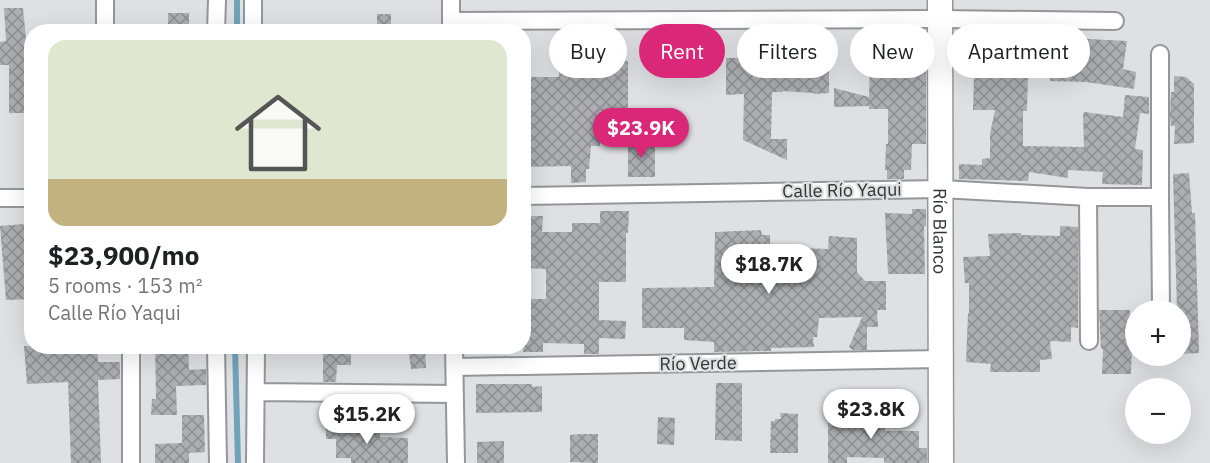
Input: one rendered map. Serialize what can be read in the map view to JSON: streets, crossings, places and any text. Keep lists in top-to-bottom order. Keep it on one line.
{"streets":{"street":["Calle Río Yaqui","Río Blanco","Río Verde"]},"crossings":[["Calle Río Yaqui","Río Blanco"],["Río Blanco","Río Verde"]],"page":{"chip":["Buy","Rent","Filters","New","Apartment"],"list":[{"name":"$23,900/mo","note":"5 rooms · 153 m² · Calle Río Yaqui"}],"price":["$23.9K","$18.7K","$23.8K","$15.2K"],"map_buttons":["+","−"]}}
